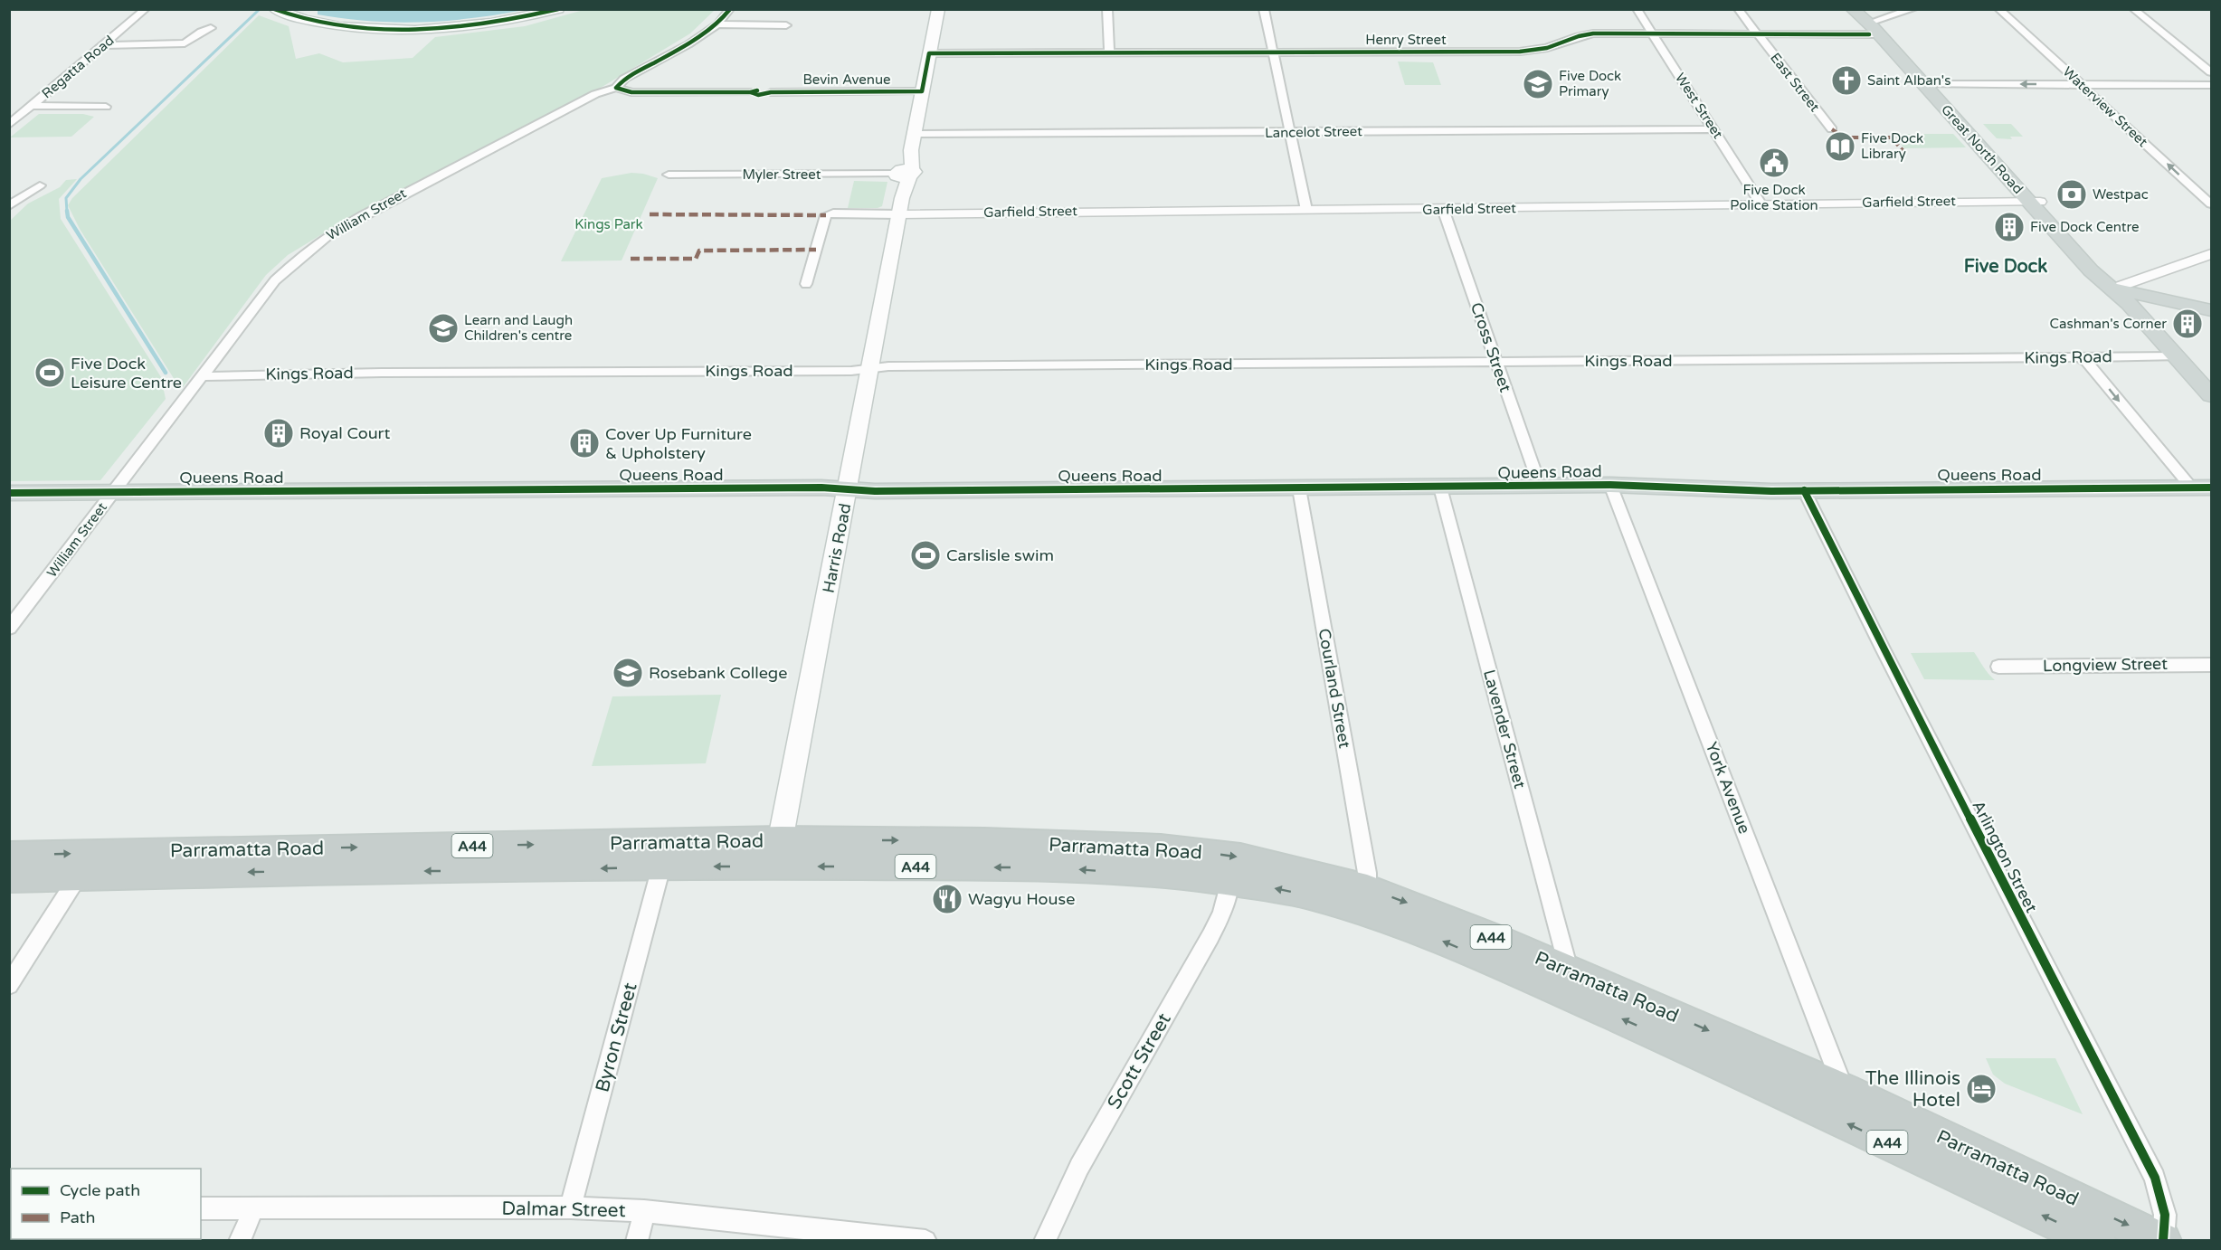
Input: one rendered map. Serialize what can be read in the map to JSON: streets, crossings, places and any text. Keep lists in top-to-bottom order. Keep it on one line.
{"streets":{"highway":["Parramatta Road","A44"],"main road":["Great North Road","Queens Road","Harris Road"],"street":["Henry Street","Regatta Road","Bevin Avenue","East Street","West Street","Waterview Street","Lancelot Street","Myler Street","Garfield Street","William Street","Cross Street","Kings Road","Longview Street","Courland Street","Lavender Street","York Avenue","Arlington Street","Byron Street","Scott Street","Dalmar Street"]},"crossings":[["Henry Street","East Street"],["Henry Street","West Street"],["Henry Street","Great North Road"],["Henry Street","Harris Road"],["Bevin Avenue","Harris Road"],["West Street","Lancelot Street"],["West Street","Garfield Street"],["Lancelot Street","Harris Road"],["Great North Road","Garfield Street"],["Great North Road","Kings Road"],["Myler Street","Harris Road"],["Garfield Street","Cross Street"],["Garfield Street","Harris Road"],["William Street","Kings Road"],["William Street","Queens Road"],["Cross Street","Kings Road"],["Cross Street","Queens Road"],["Kings Road","Harris Road"],["Queens Road","Harris Road"],["Queens Road","Courland Street"],["Queens Road","Lavender Street"],["Queens Road","York Avenue"],["Queens Road","Arlington Street"],["Harris Road","Parramatta Road"],["Courland Street","Parramatta Road"],["Lavender Street","Parramatta Road"],["York Avenue","Parramatta Road"],["Parramatta Road","Arlington Street"],["Parramatta Road","Byron Street"],["Parramatta Road","Scott Street"],["Byron Street","Dalmar Street"]],"districts":["Five Dock"],"parks":["Kings Park"],"places":{"church":["Saint Alban's"],"school or university":["Five Dock Primary","Learn and Laugh Children's centre","Rosebank College"],"library":["Five Dock Library"],"public building":["Five Dock Police Station"],"bank":["Westpac"],"building":["Five Dock Centre","Cashman's Corner","Royal Court","Cover Up Furniture & Upholstery"],"sports":["Five Dock Leisure Centre","Carslisle swim"],"restaurant":["Wagyu House"],"hotel":["The Illinois Hotel"]},"legend":["Cycle path","Path"]}
